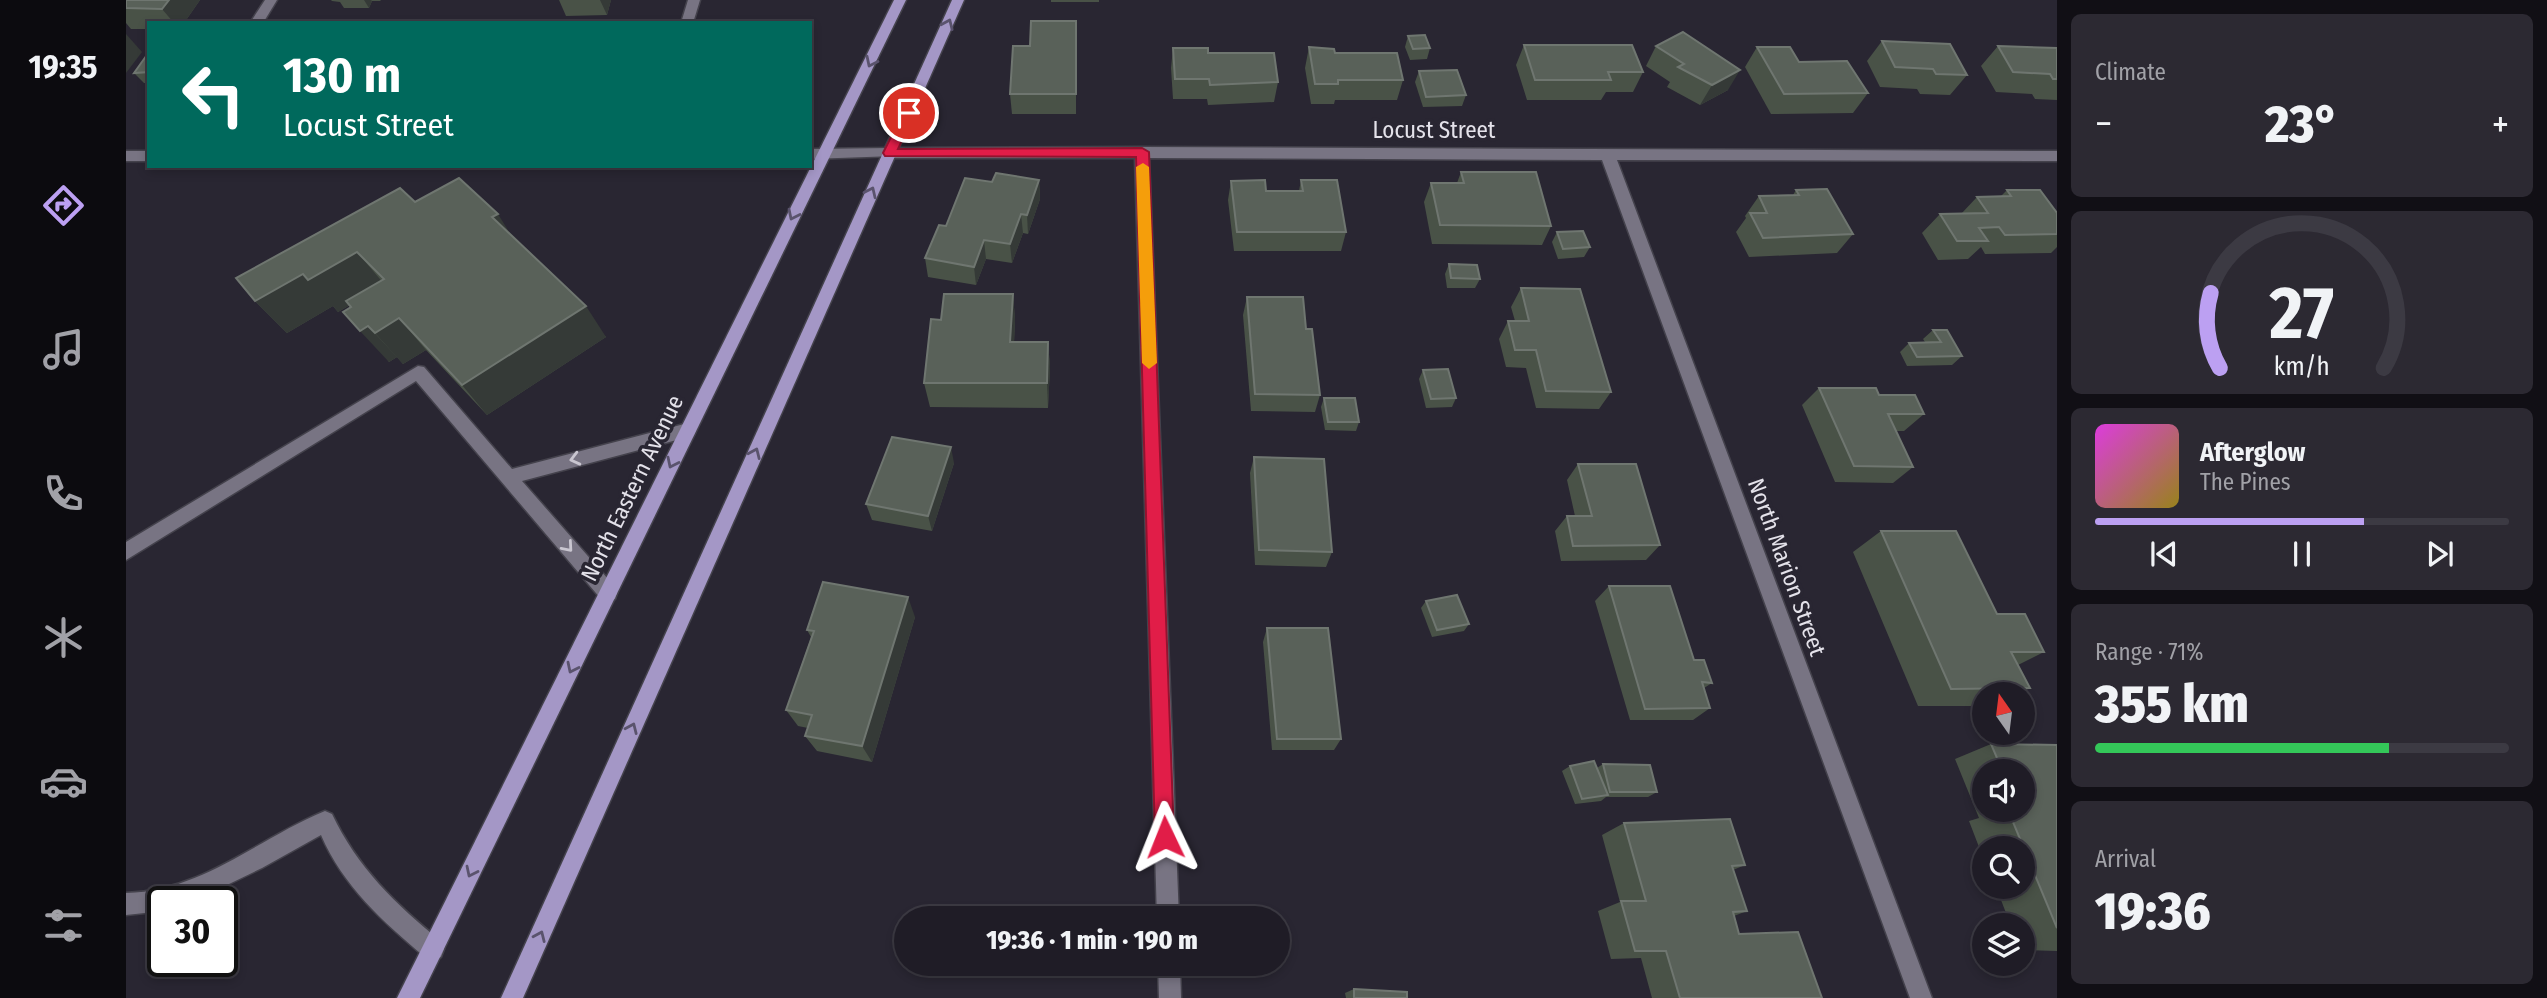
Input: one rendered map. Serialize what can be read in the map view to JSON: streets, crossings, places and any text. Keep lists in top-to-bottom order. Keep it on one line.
{"streets":{"main road":["North Eastern Avenue"],"street":["Locust Street","North Marion Street"]},"crossings":[["Locust Street","North Eastern Avenue"],["Locust Street","North Marion Street"]],"north":"top","page":{"tabs":"19:35","tile":["Climate",["Range · 71%","355 km"],["Arrival","19:36"]],"turn":["130 m","Locust Street"],"heat":["−","23°","+"],"song":["Afterglow","The Pines"],"limit":"30","trip":"19:36 · 1 min · 190 m","gauge":["27","km/h"]}}
